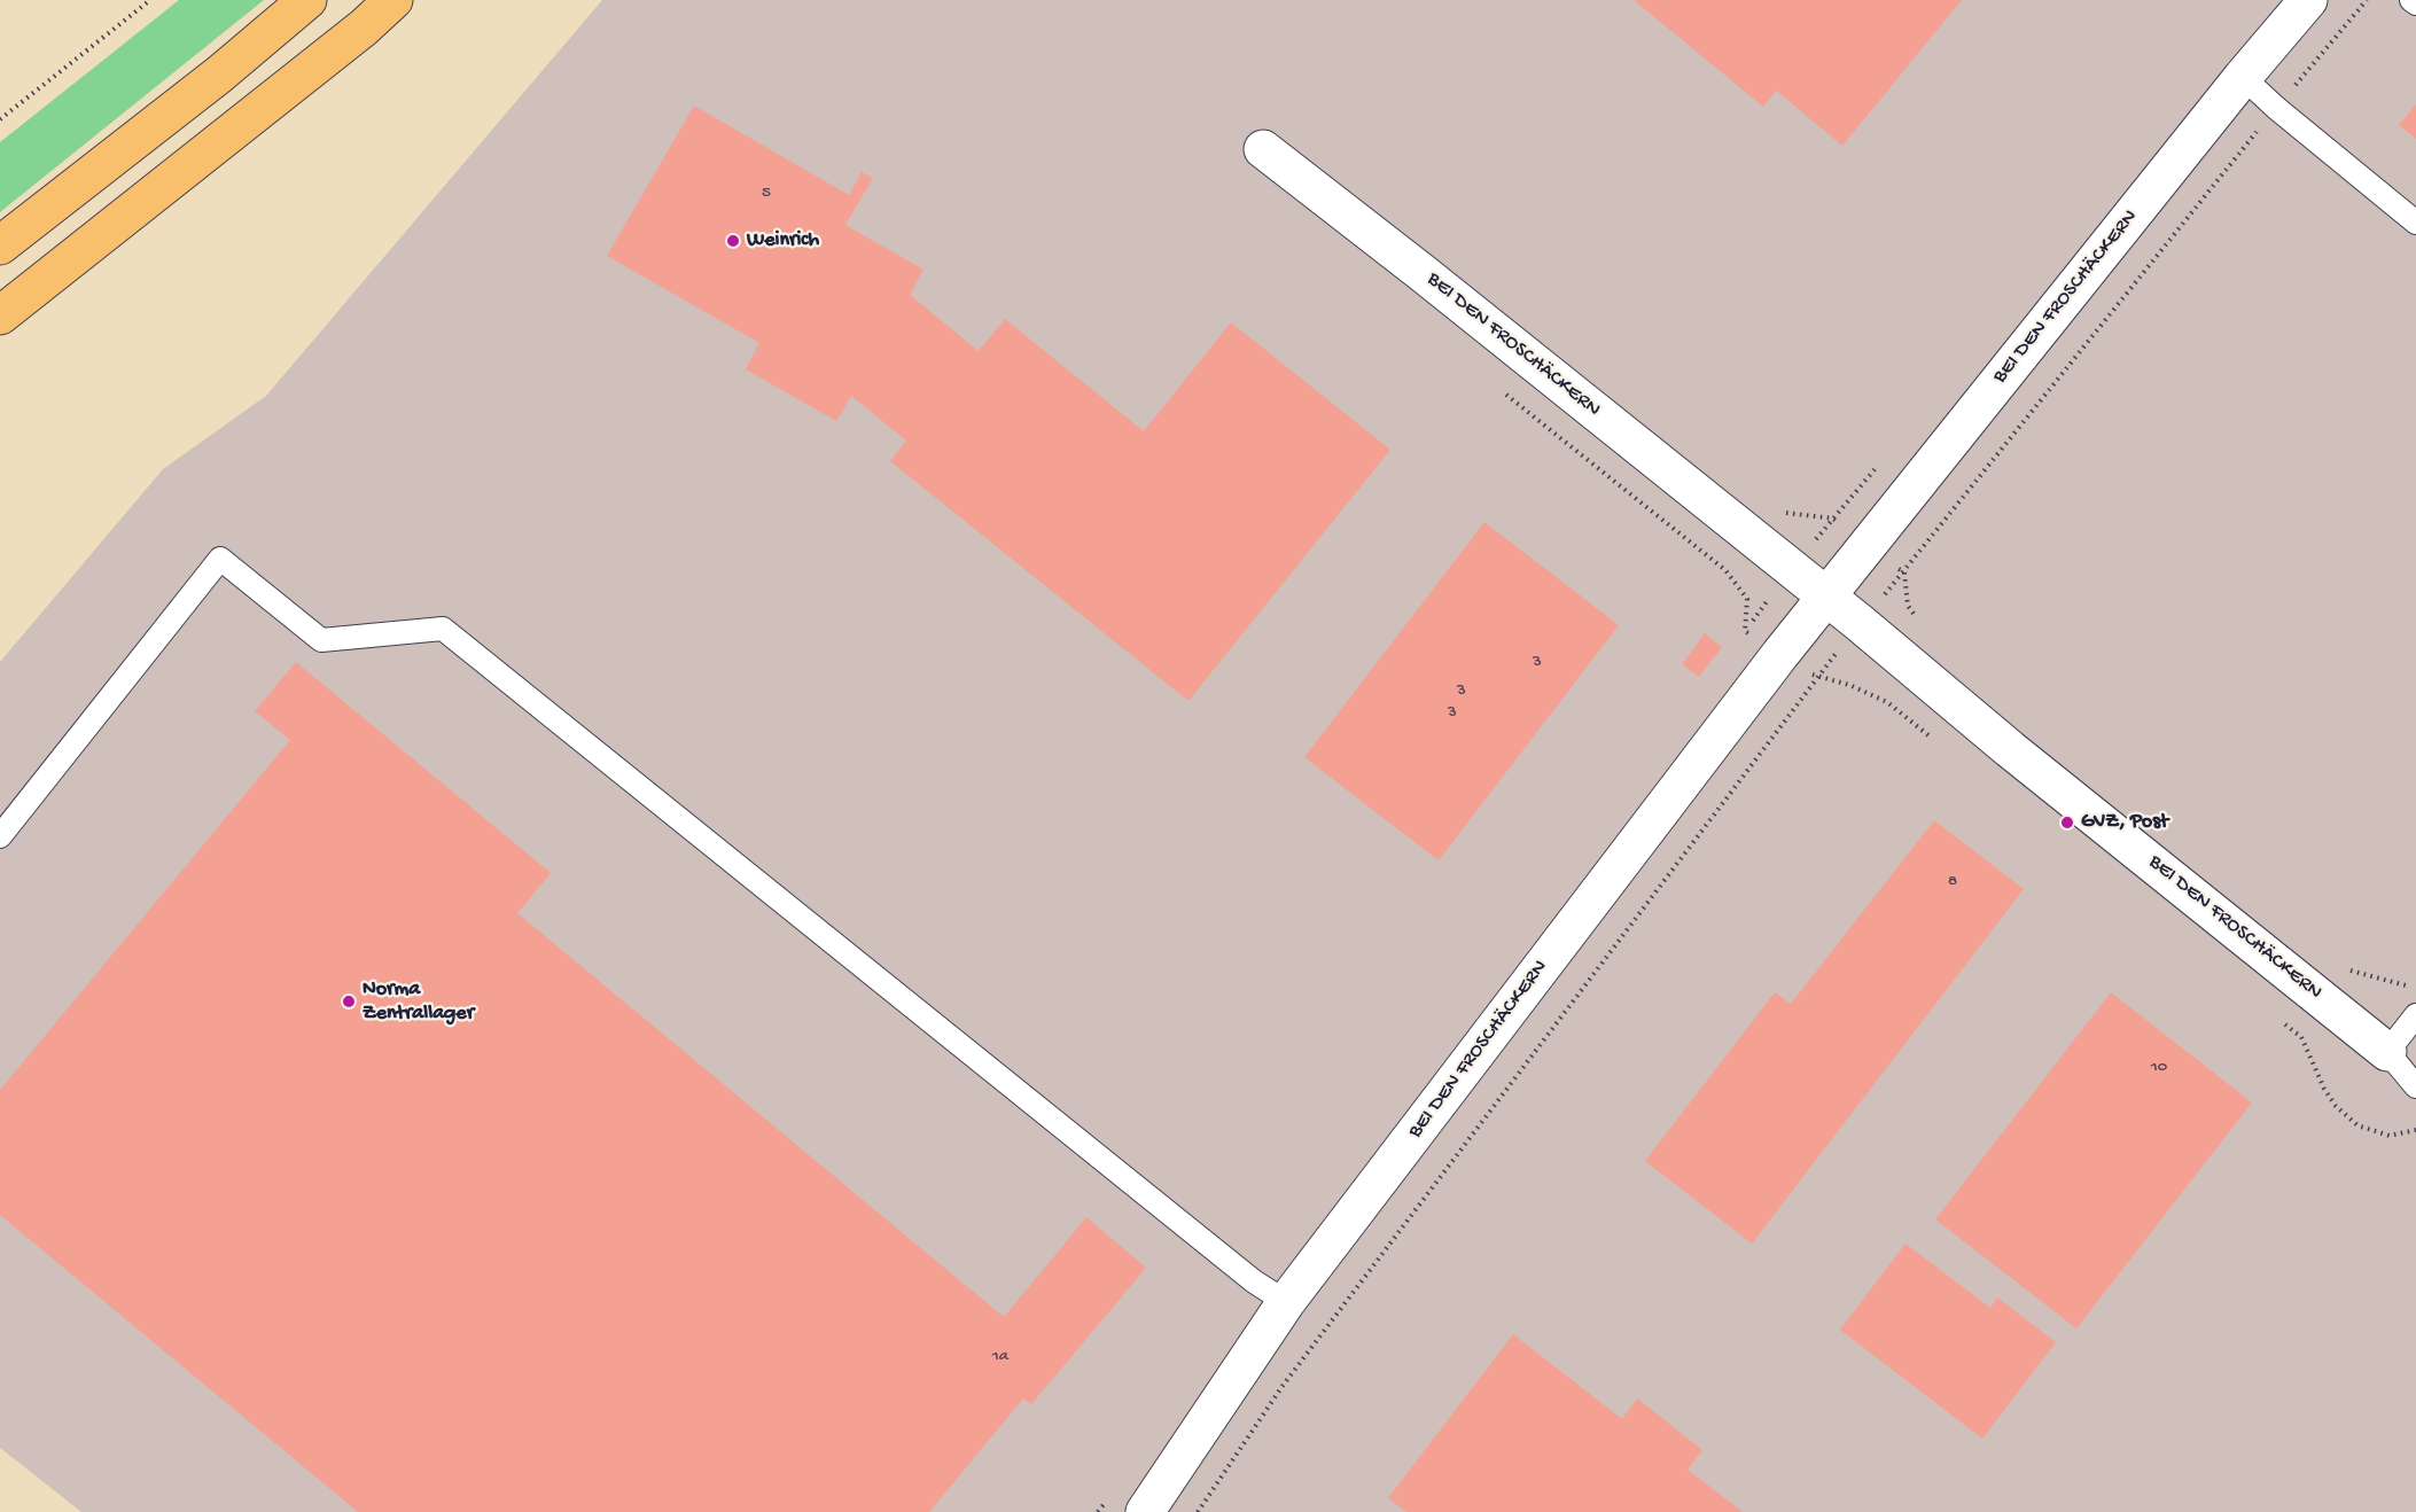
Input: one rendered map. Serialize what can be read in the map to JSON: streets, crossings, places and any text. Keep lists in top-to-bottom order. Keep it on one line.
{"streets":{"street":["BEI DEN FROSCHÄCKERN"]},"places":["Weinrich","GVZ, Post","Norma Zentrallager"],"house_numbers":["5","3","3","3","8","10","1a"]}
